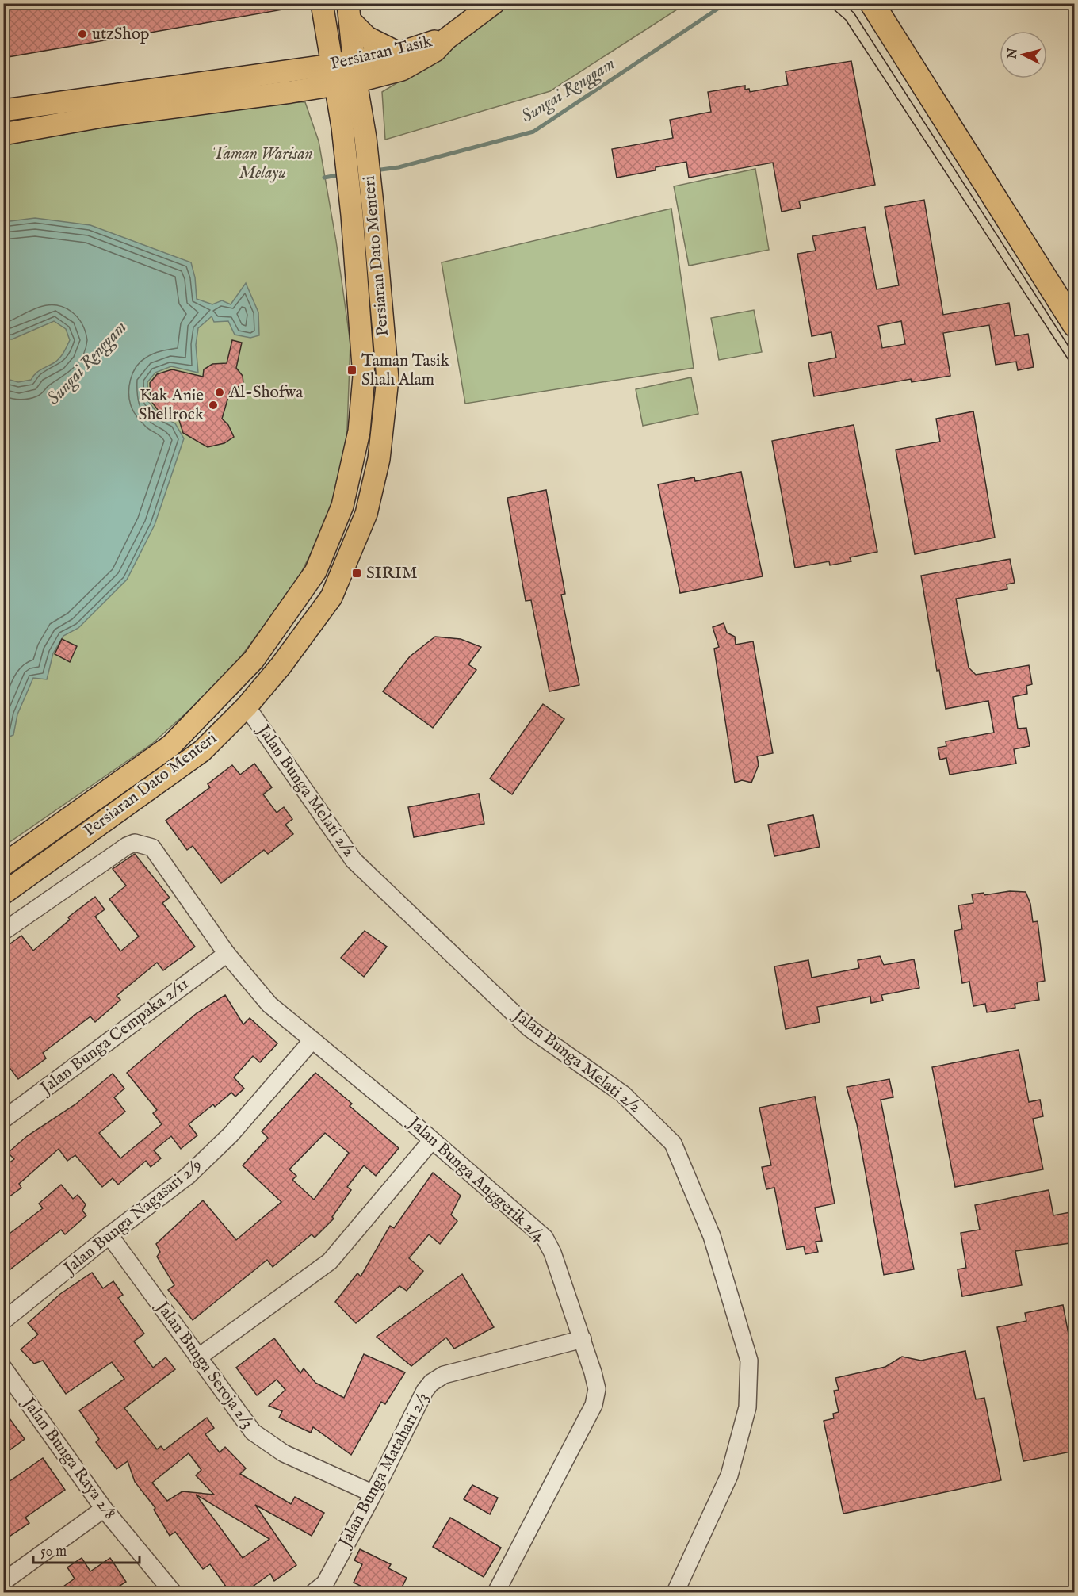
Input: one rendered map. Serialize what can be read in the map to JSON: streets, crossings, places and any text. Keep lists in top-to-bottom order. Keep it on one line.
{"streets":{"main road":["Persiaran Tasik","Persiaran Dato Menteri"],"street":["Jalan Bunga Melati 2/2","Jalan Bunga Cempaka 2/11","Jalan Bunga Anggerik 2/4","Jalan Bunga Nagasari 2/9","Jalan Bunga Seroja 2/3","Jalan Bunga Raya 2/8","Jalan Bunga Matahari 2/3"]},"crossings":[["Persiaran Tasik","Persiaran Dato Menteri"],["Persiaran Dato Menteri","Jalan Bunga Melati 2/2"],["Jalan Bunga Cempaka 2/11","Jalan Bunga Anggerik 2/4"],["Jalan Bunga Anggerik 2/4","Jalan Bunga Nagasari 2/9"],["Jalan Bunga Anggerik 2/4","Jalan Bunga Matahari 2/3"],["Jalan Bunga Nagasari 2/9","Jalan Bunga Seroja 2/3"],["Jalan Bunga Seroja 2/3","Jalan Bunga Matahari 2/3"]],"water":["Sungai Renggam"],"parks":["Taman Warisan Melayu"],"places":{"other":["utzShop","Al-Shofwa","Kak Anie Shellrock"],"transit":["Taman Tasik Shah Alam","SIRIM"]},"scale_bar":"50 m","north":"left"}
